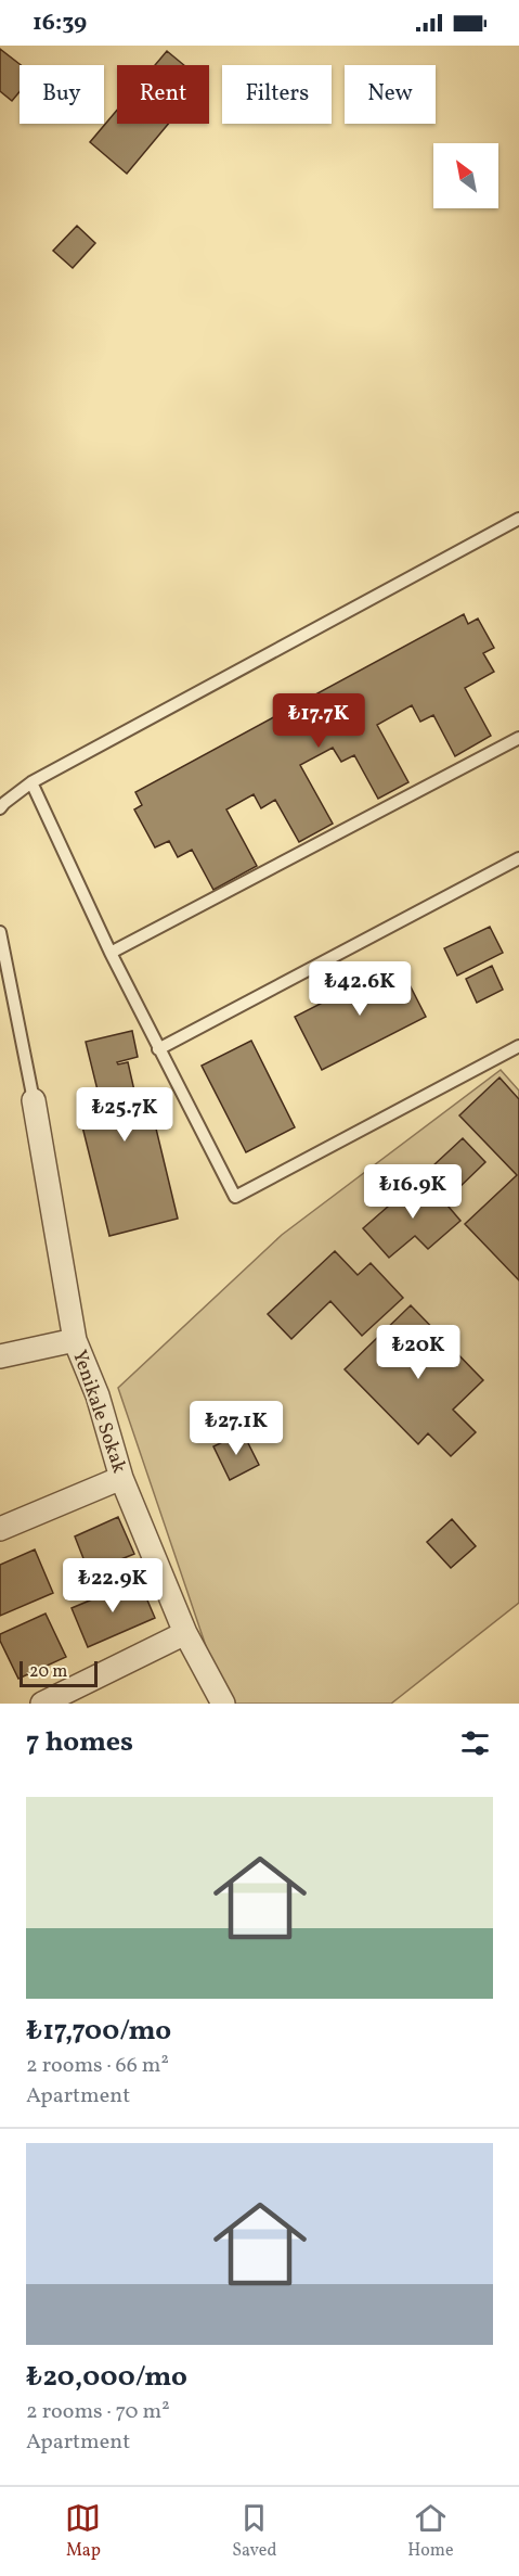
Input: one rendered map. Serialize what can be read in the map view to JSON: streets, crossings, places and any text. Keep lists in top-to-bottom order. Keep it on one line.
{"streets":{"street":["Yenikale Sokak"]},"scale_bar":"20 m","north":"top left","page":{"status":"16:39","chip":["Buy","Rent","Filters","New"],"price":["₺17.7K","₺42.6K","₺25.7K","₺16.9K","₺20K","₺27.1K","₺22.9K"],"scale":"20 m","heading":"7 homes","list":[{"name":"₺17,700/mo","note":"2 rooms · 66 m² · Apartment"},{"name":"₺20,000/mo","note":"2 rooms · 70 m² · Apartment"}],"tabs":["Map","Saved","Home"]}}
